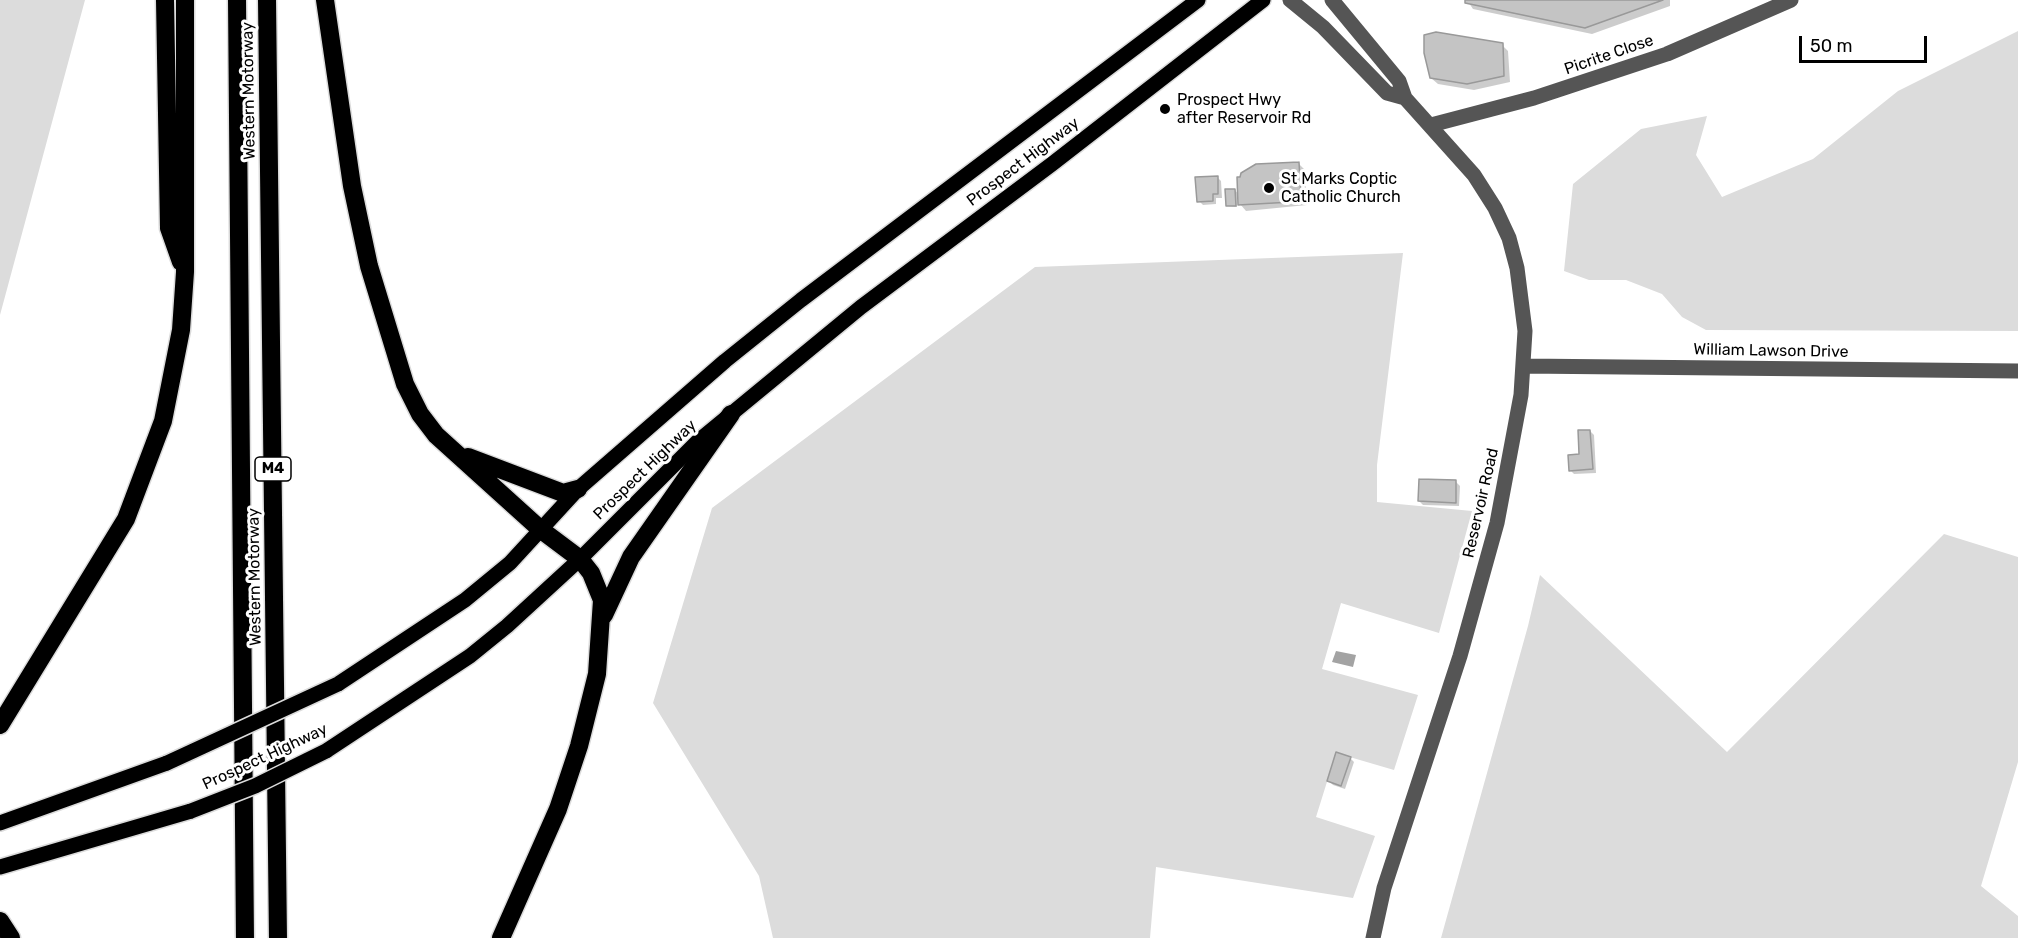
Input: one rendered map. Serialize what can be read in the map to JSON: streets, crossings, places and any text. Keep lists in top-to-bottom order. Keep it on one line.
{"streets":{"highway":["Western Motorway","M4"],"main road":["Prospect Highway"],"street":["Picrite Close","William Lawson Drive","Reservoir Road"]},"crossings":[["Picrite Close","Reservoir Road"],["William Lawson Drive","Reservoir Road"]],"places":["Prospect Hwy after Reservoir Rd","St Marks Coptic Catholic Church"],"scale_bar":"50 m"}
